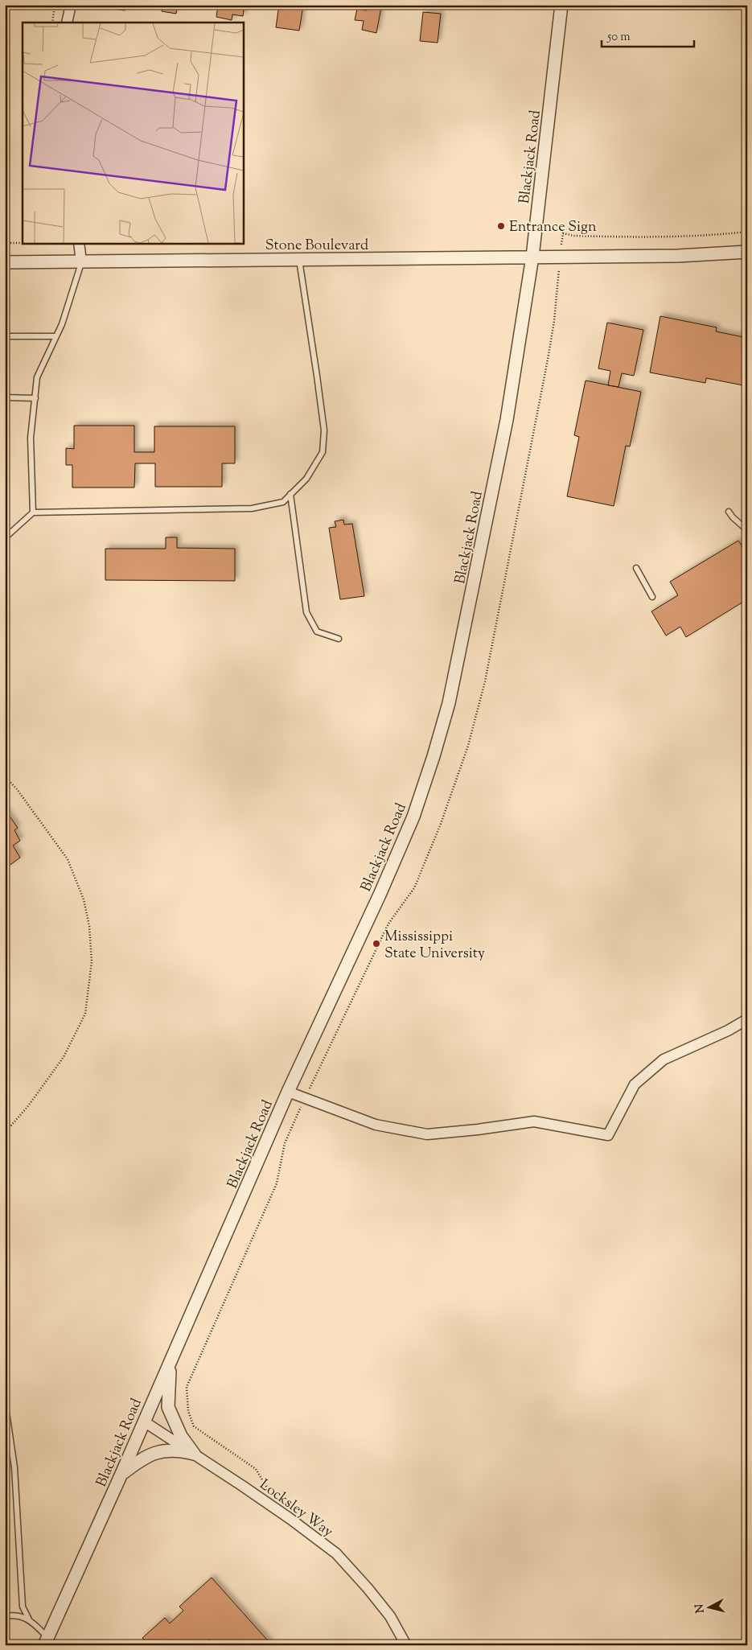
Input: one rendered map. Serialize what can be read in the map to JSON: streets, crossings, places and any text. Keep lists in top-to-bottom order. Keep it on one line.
{"streets":{"street":["Blackjack Road","Stone Boulevard","Locksley Way"]},"crossings":[["Blackjack Road","Stone Boulevard"],["Blackjack Road","Locksley Way"]],"places":["Entrance Sign","Mississippi State University"],"scale_bar":"50 m","north":"left"}
